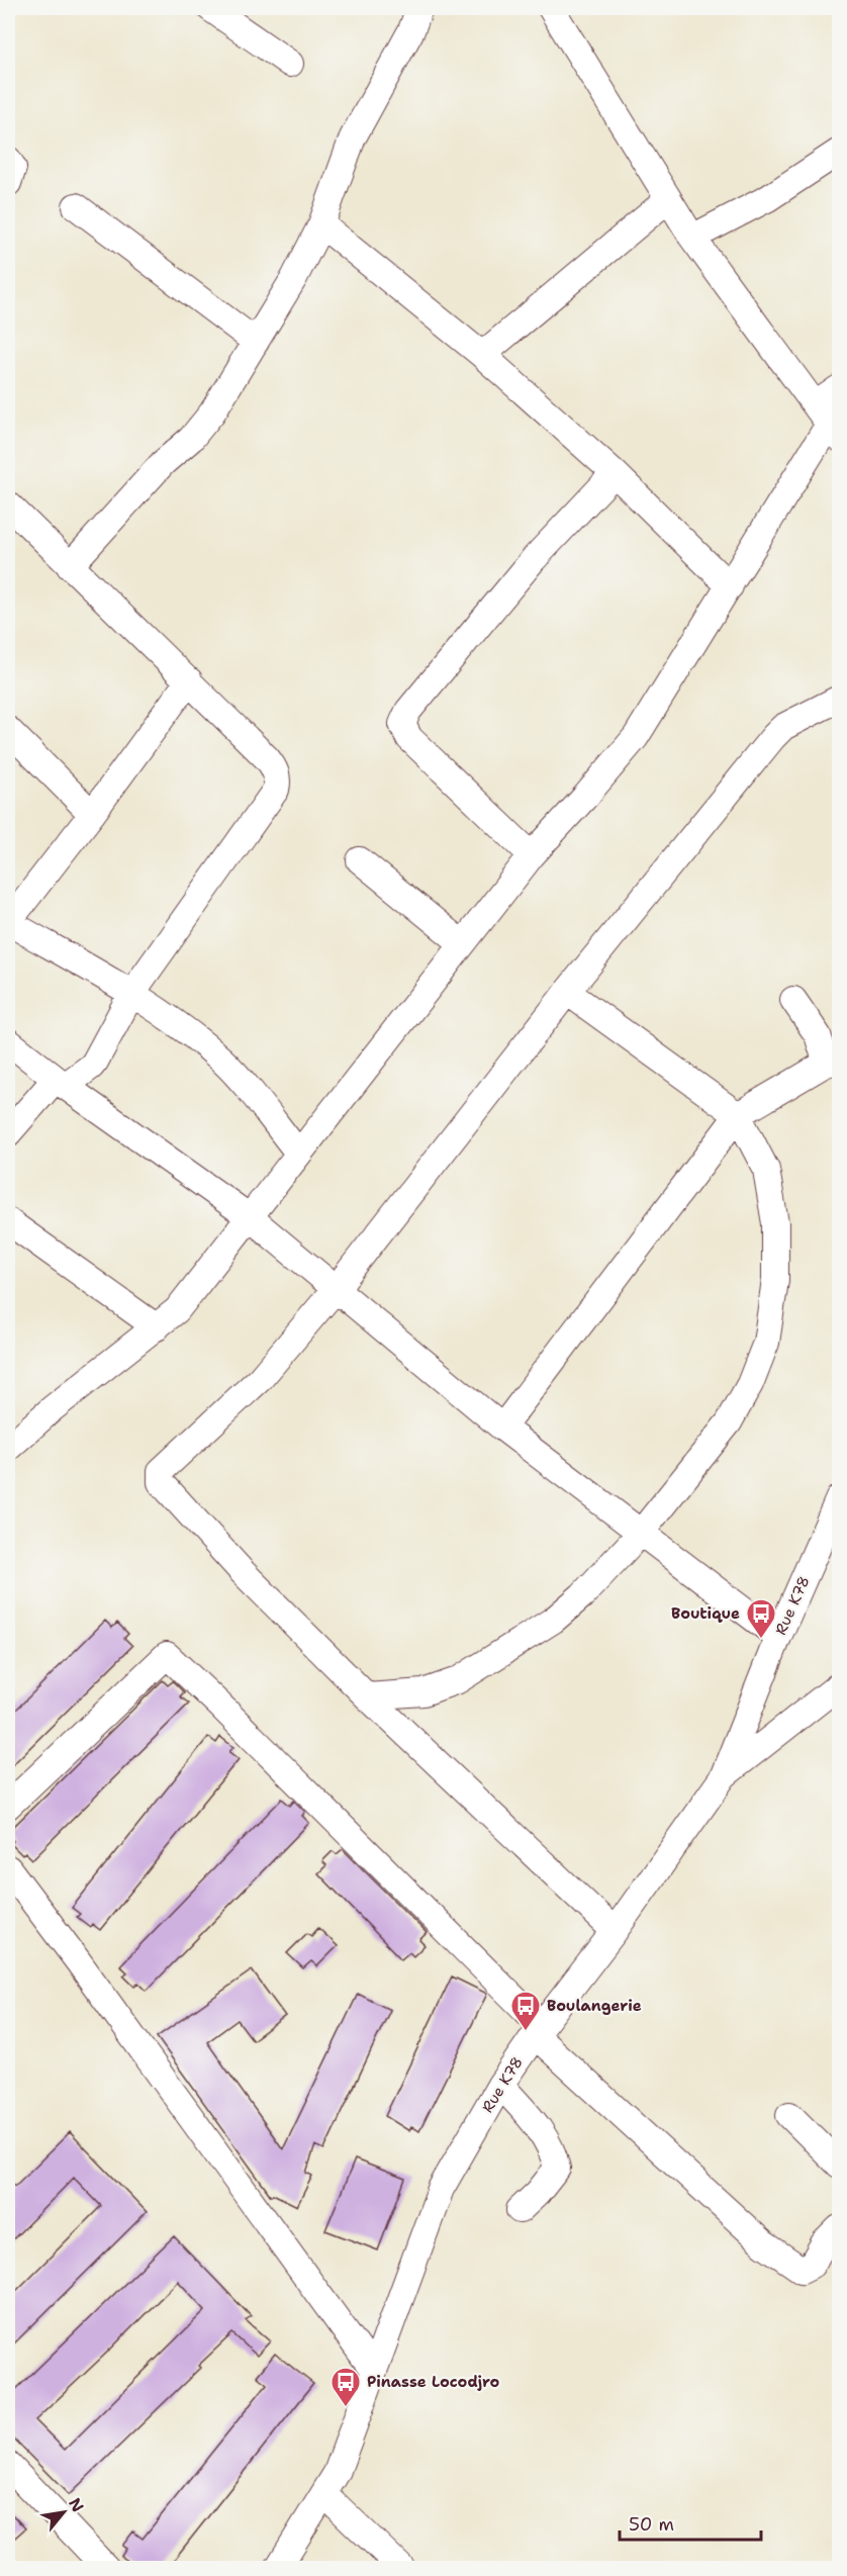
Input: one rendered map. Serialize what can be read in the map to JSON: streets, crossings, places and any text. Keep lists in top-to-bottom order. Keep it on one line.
{"streets":{"street":["Rue K78"]},"places":{"bus stop":["Boutique","Boulangerie","Pinasse Locodjro"]},"scale_bar":"50 m","north":"top right"}
